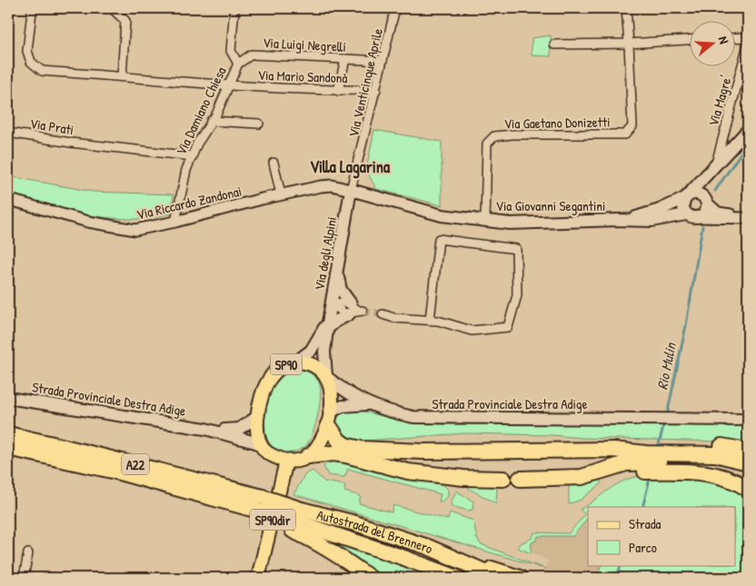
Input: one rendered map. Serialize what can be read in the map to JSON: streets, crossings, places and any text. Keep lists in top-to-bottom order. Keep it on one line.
{"streets":{"highway":["A22","Autostrada del Brennero"],"main road":["Via Giovanni Segantini","Via degli Alpini","SP90","Strada Provinciale Destra Adige","SP90dir"],"street":["Via Luigi Negrelli","Via Mario Sandonà","Via Venticinque Aprile","Via Magre'","Via Damiano Chiesa","Via Gaetano Donizetti","Via Prati","Via Riccardo Zandonai"]},"crossings":[["Via Luigi Negrelli","Via Venticinque Aprile"],["Via Luigi Negrelli","Via Damiano Chiesa"],["Via Mario Sandonà","Via Venticinque Aprile"],["Via Mario Sandonà","Via Damiano Chiesa"],["Via Venticinque Aprile","Via Riccardo Zandonai"],["Via Venticinque Aprile","Via Giovanni Segantini"],["Via Venticinque Aprile","Via degli Alpini"],["Via Damiano Chiesa","Via Prati"],["Via Damiano Chiesa","Via Riccardo Zandonai"],["Via Gaetano Donizetti","Via Giovanni Segantini"],["Via Riccardo Zandonai","Via Giovanni Segantini"],["Via Riccardo Zandonai","Via degli Alpini"],["Via Giovanni Segantini","Via degli Alpini"],["Via degli Alpini","SP90"],["Via degli Alpini","Strada Provinciale Destra Adige"],["Via degli Alpini","SP90dir"],["SP90","Strada Provinciale Destra Adige"],["SP90","SP90dir"],["Strada Provinciale Destra Adige","SP90dir"]],"districts":["Villa Lagarina"],"water":["Rio Mulin"],"legend":["Strada","Parco"],"north":"right"}
